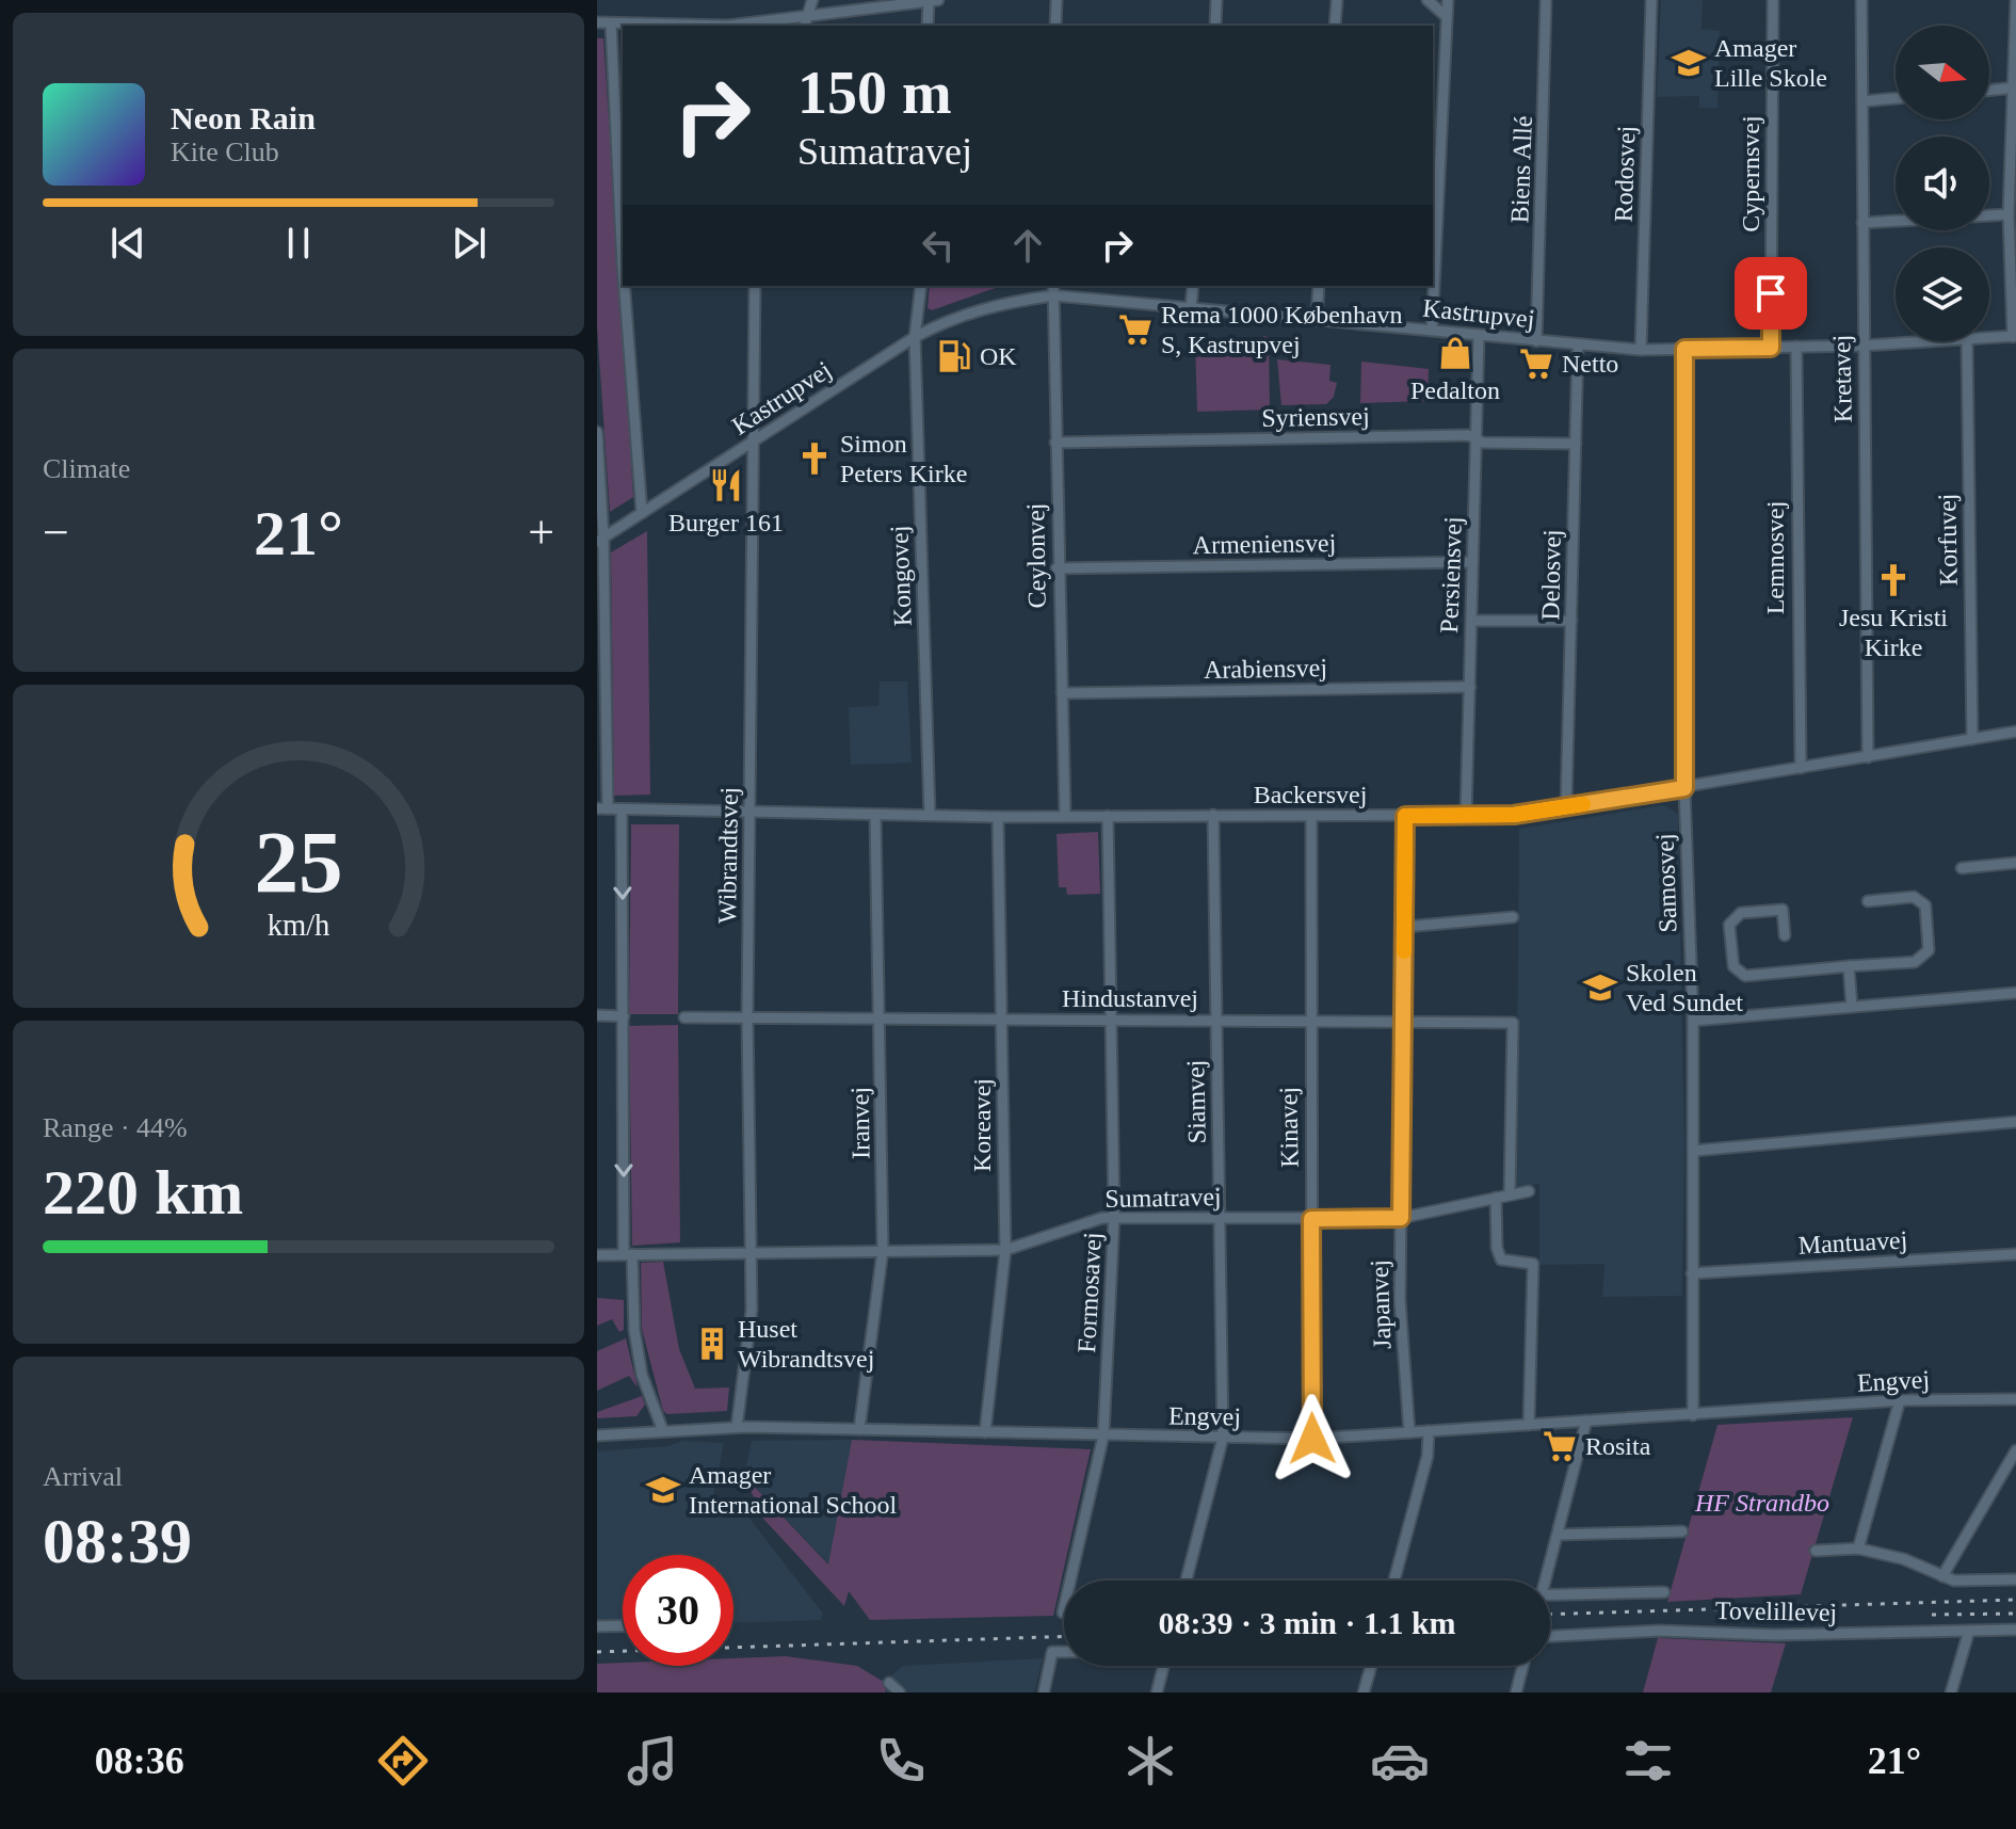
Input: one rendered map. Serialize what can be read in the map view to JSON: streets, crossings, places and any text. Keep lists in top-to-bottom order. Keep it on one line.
{"streets":{"street":["Biens Allé","Rodosvej","Cypernsvej","Kastrupvej","Kretavej","Syriensvej","Korfuvej","Armeniensvej","Ceylonvej","Lemnosvej","Persiensvej","Delosvej","Kongovej","Arabiensvej","Backersvej","Wibrandtsvej","Samosvej","Hindustanvej","Siamvej","Iranvej","Koreavej","Kinavej","Sumatravej","Mantuavej","Formosavej","Japanvej","Engvej","Tovelillevej"]},"crossings":[["Biens Allé","Kastrupvej"],["Rodosvej","Kastrupvej"],["Cypernsvej","Kastrupvej"],["Kastrupvej","Kretavej"],["Kastrupvej","Ceylonvej"],["Kastrupvej","Lemnosvej"],["Kastrupvej","Persiensvej"],["Kastrupvej","Delosvej"],["Kastrupvej","Kongovej"],["Kastrupvej","Wibrandtsvej"],["Kastrupvej","Samosvej"],["Kretavej","Backersvej"],["Syriensvej","Ceylonvej"],["Syriensvej","Persiensvej"],["Syriensvej","Delosvej"],["Korfuvej","Backersvej"],["Armeniensvej","Ceylonvej"],["Armeniensvej","Persiensvej"],["Ceylonvej","Arabiensvej"],["Ceylonvej","Backersvej"],["Lemnosvej","Backersvej"],["Persiensvej","Arabiensvej"],["Persiensvej","Backersvej"],["Delosvej","Backersvej"],["Kongovej","Backersvej"],["Backersvej","Wibrandtsvej"],["Backersvej","Samosvej"],["Backersvej","Siamvej"],["Backersvej","Iranvej"],["Backersvej","Koreavej"],["Backersvej","Kinavej"],["Backersvej","Formosavej"],["Backersvej","Japanvej"],["Wibrandtsvej","Hindustanvej"],["Wibrandtsvej","Sumatravej"],["Wibrandtsvej","Engvej"],["Samosvej","Mantuavej"],["Samosvej","Engvej"],["Hindustanvej","Siamvej"],["Hindustanvej","Iranvej"],["Hindustanvej","Koreavej"],["Hindustanvej","Kinavej"],["Hindustanvej","Sumatravej"],["Hindustanvej","Formosavej"],["Hindustanvej","Japanvej"],["Siamvej","Sumatravej"],["Siamvej","Engvej"],["Iranvej","Sumatravej"],["Iranvej","Engvej"],["Koreavej","Sumatravej"],["Koreavej","Engvej"],["Kinavej","Sumatravej"],["Kinavej","Engvej"],["Sumatravej","Formosavej"],["Sumatravej","Japanvej"],["Formosavej","Engvej"],["Japanvej","Engvej"]],"parks":["HF Strandbo"],"places":{"school or university":["Amager Lille Skole","Skolen Ved Sundet","Amager International School"],"supermarket":["Rema 1000 København S, Kastrupvej","Netto","Rosita"],"shop":["Pedalton"],"fuel station":["OK"],"church":["Simon Peters Kirke","Jesu Kristi Kirke"],"restaurant":["Burger 161"],"building":["Huset Wibrandtsvej"]},"north":"right","page":{"turn":["150 m","Sumatravej"],"song":["Neon Rain","Kite Club"],"tile":["Climate",["Range · 44%","220 km"],["Arrival","08:39"]],"heat":["−","21°","+"],"limit":"30","trip":"08:39 · 3 min · 1.1 km","tabs":["08:36","21°"],"gauge":["25","km/h"]}}
